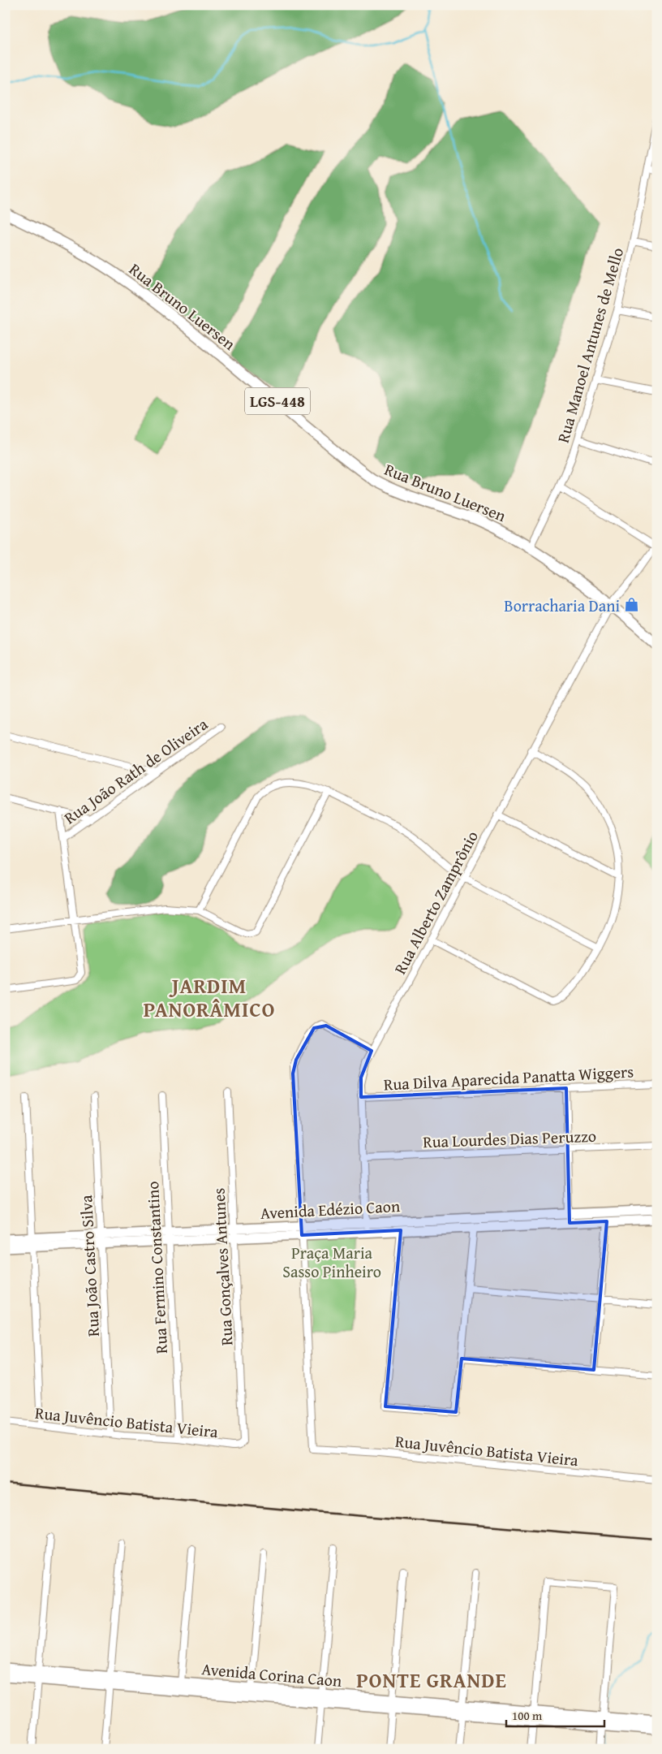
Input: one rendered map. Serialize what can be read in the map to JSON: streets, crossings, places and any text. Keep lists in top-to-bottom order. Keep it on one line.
{"streets":{"main road":["Rua Bruno Luersen","LGS-448","Avenida Edézio Caon","Avenida Corina Caon"],"street":["Rua Manoel Antunes de Mello","Rua João Rath de Oliveira","Rua Alberto Zamprônio","Rua Dilva Aparecida Panatta Wiggers","Rua Lourdes Dias Peruzzo","Rua João Castro Silva","Rua Gonçalves Antunes","Rua Fermino Constantino","Rua Juvêncio Batista Vieira"]},"crossings":[["Rua Bruno Luersen","Rua Manoel Antunes de Mello"],["Rua Bruno Luersen","Rua Alberto Zamprônio"],["Rua Alberto Zamprônio","Rua Dilva Aparecida Panatta Wiggers"],["Rua Alberto Zamprônio","Rua Lourdes Dias Peruzzo"],["Rua Alberto Zamprônio","Avenida Edézio Caon"],["Avenida Edézio Caon","Rua João Castro Silva"],["Avenida Edézio Caon","Rua Gonçalves Antunes"],["Avenida Edézio Caon","Rua Fermino Constantino"],["Avenida Edézio Caon","Rua Juvêncio Batista Vieira"],["Rua João Castro Silva","Rua Juvêncio Batista Vieira"],["Rua Gonçalves Antunes","Rua Juvêncio Batista Vieira"],["Rua Fermino Constantino","Rua Juvêncio Batista Vieira"]],"districts":["JARDIM PANORÂMICO","PONTE GRANDE"],"parks":["Praça Maria Sasso Pinheiro"],"places":{"shop":["Borracharia Dani"]},"scale_bar":"100 m"}
